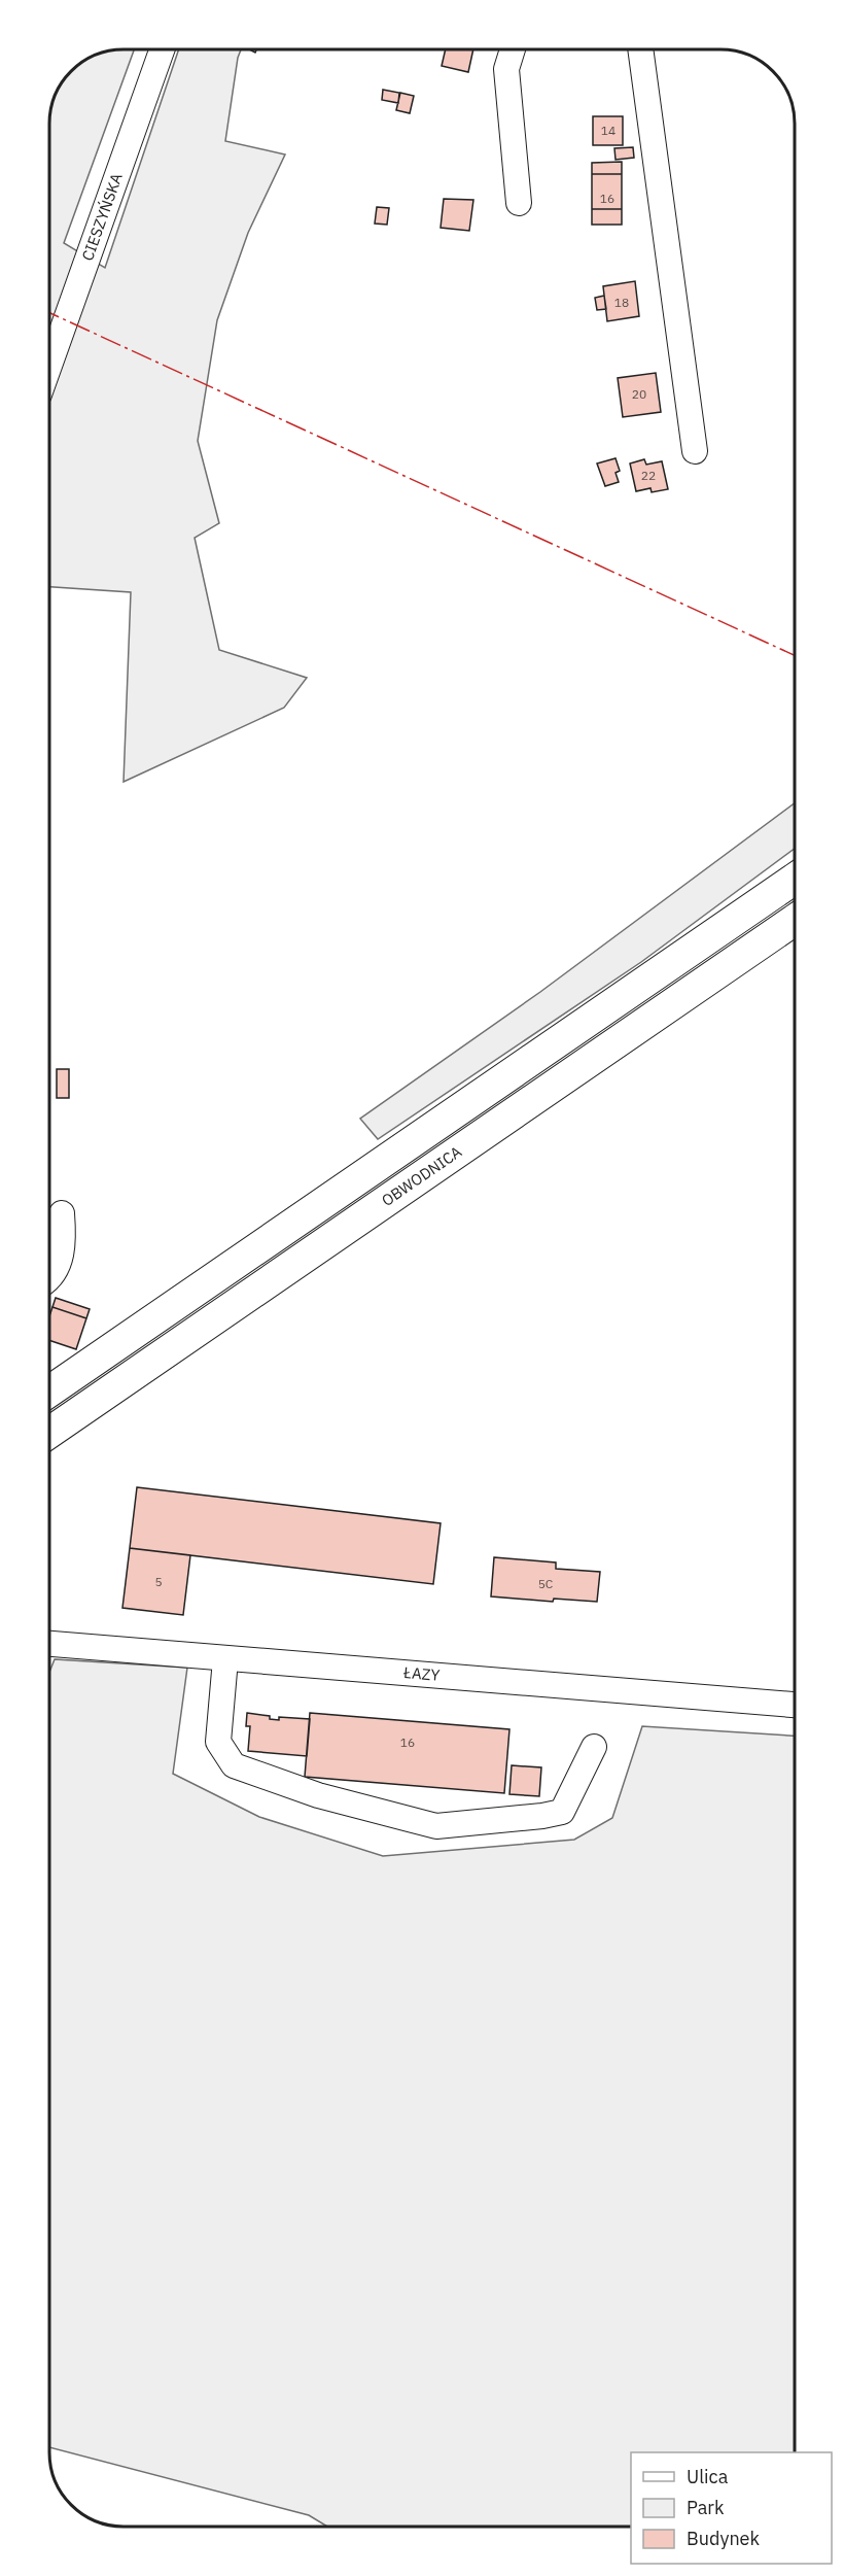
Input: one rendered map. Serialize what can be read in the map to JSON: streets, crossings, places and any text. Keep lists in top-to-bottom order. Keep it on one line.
{"streets":{"main road":["OBWODNICA"],"street":["CIESZYŃSKA","ŁAZY"]},"house_numbers":["14","16","18","20","22","5","5C","16"],"legend":["Ulica","Park","Budynek"]}
